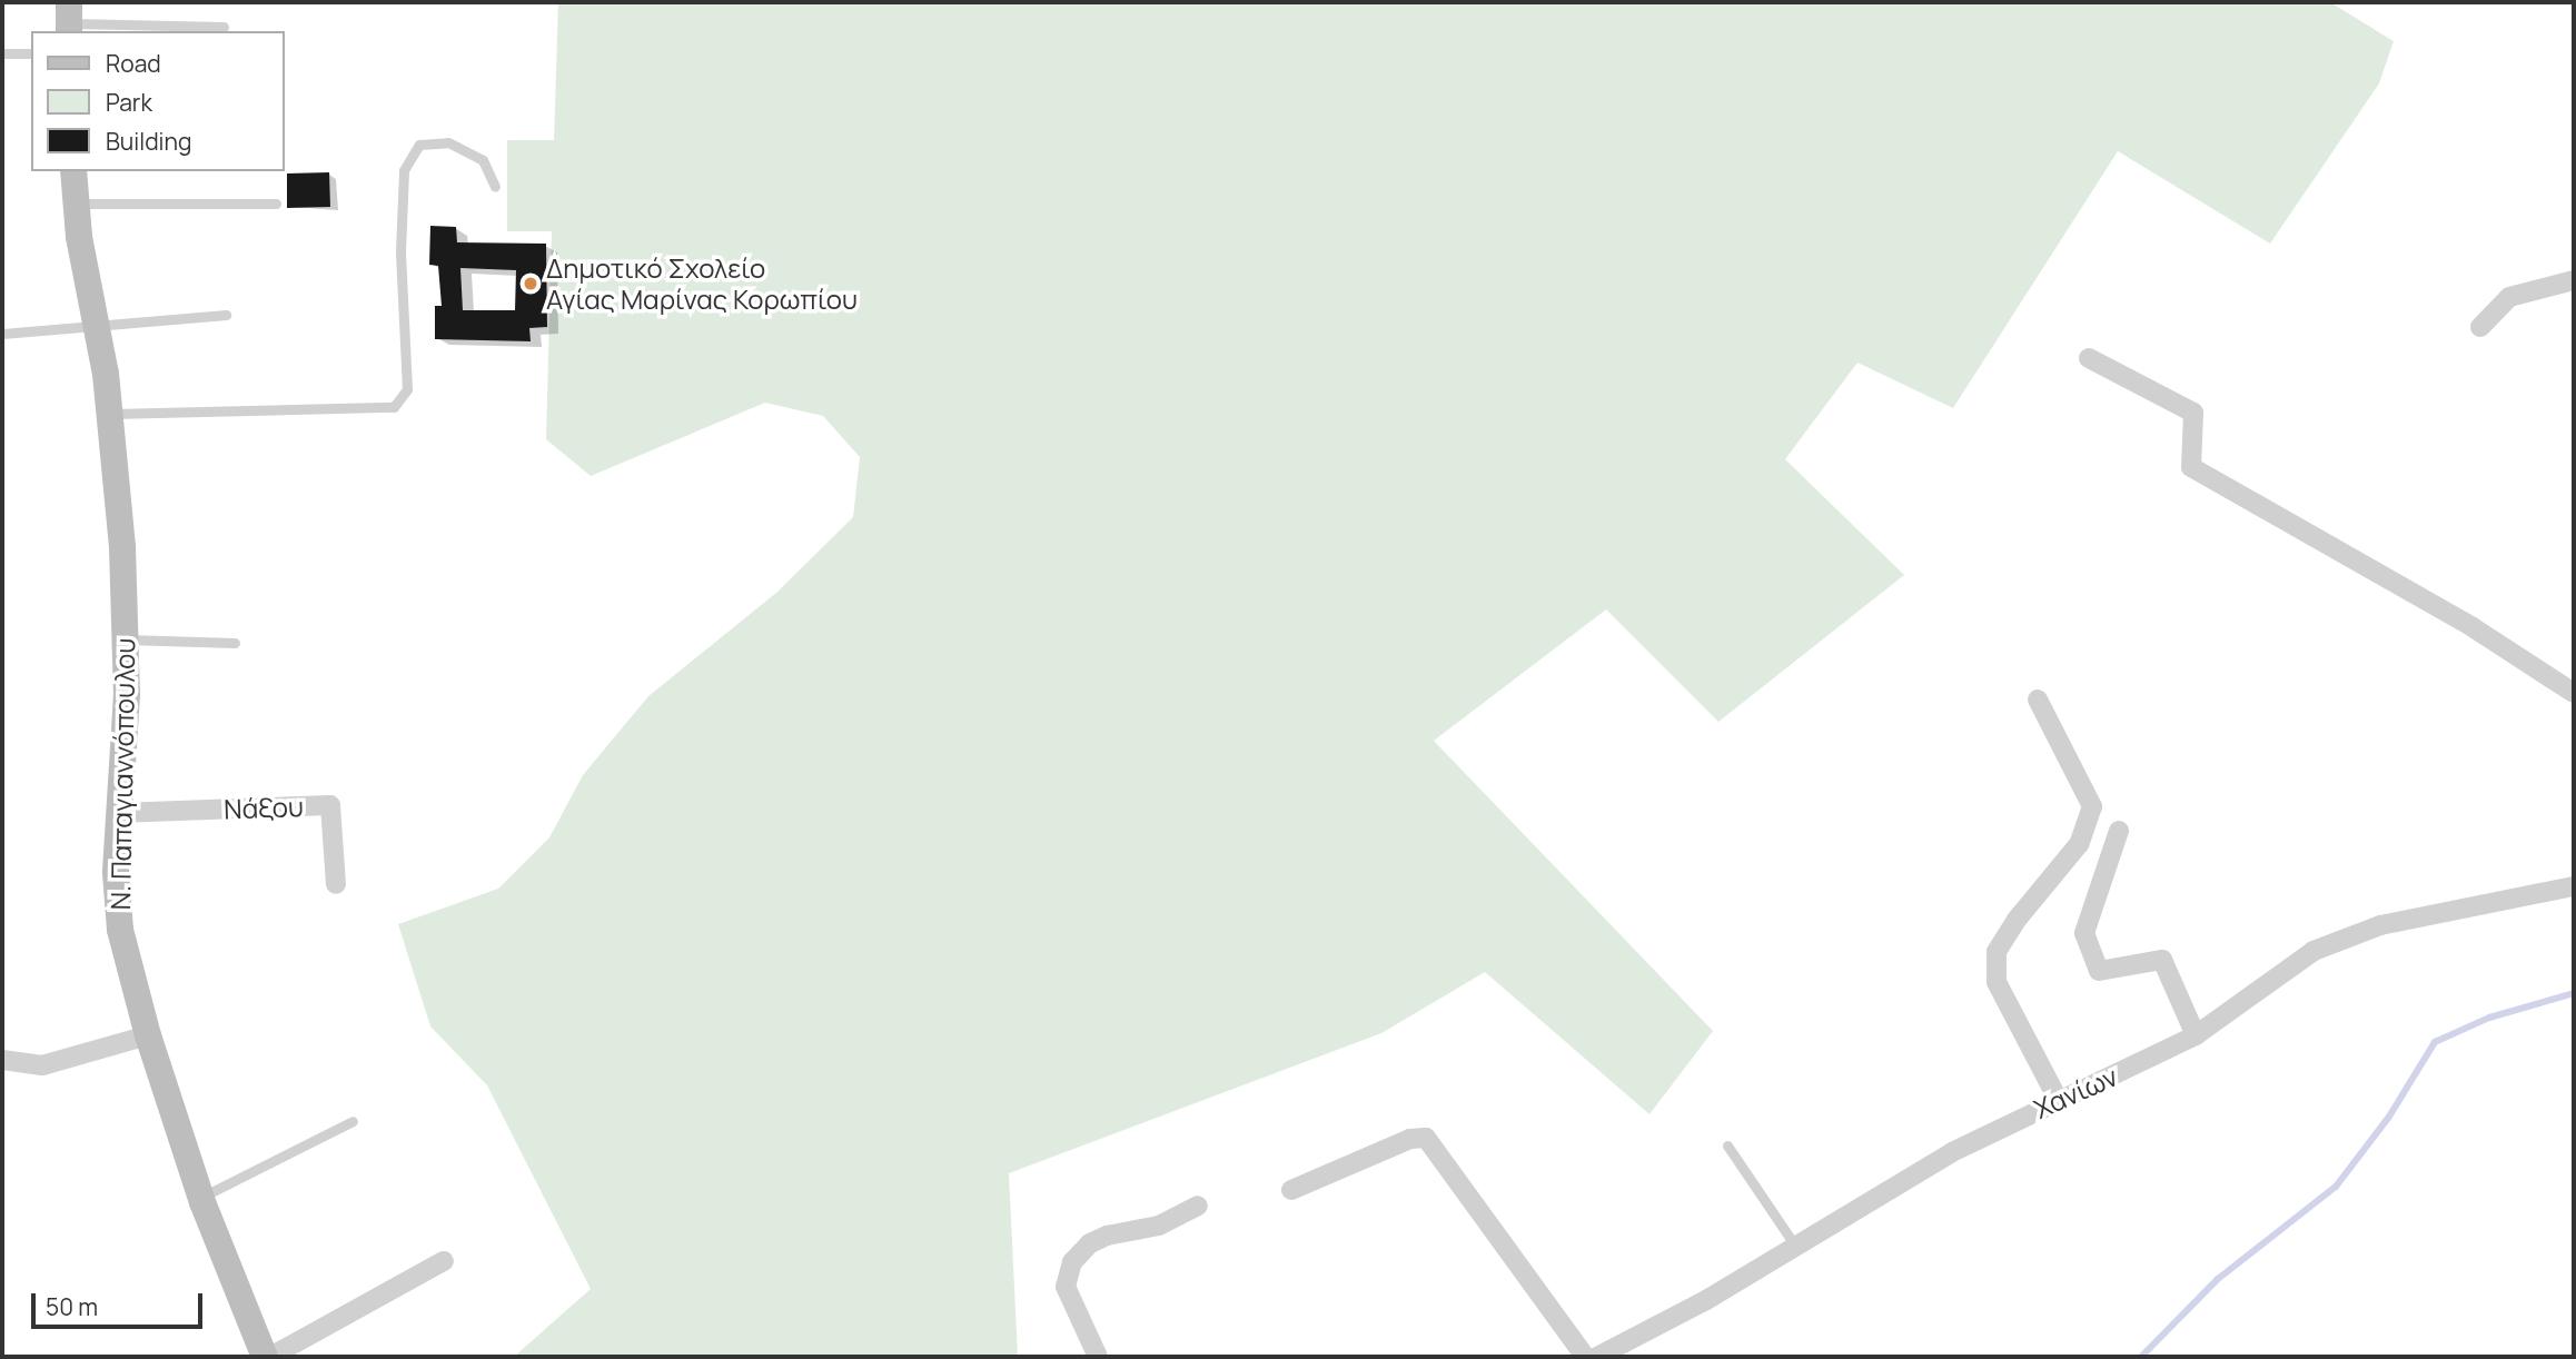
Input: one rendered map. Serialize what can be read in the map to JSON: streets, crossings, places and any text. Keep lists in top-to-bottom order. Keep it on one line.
{"streets":{"street":["Ν. Παπαγιαννόπουλου","Νάξου","Χανίων"]},"crossings":[["Ν. Παπαγιαννόπουλου","Νάξου"]],"places":["Δημοτικό Σχολείο Αγίας Μαρίνας Κορωπίου"],"legend":["Road","Park","Building"],"scale_bar":"50 m"}
